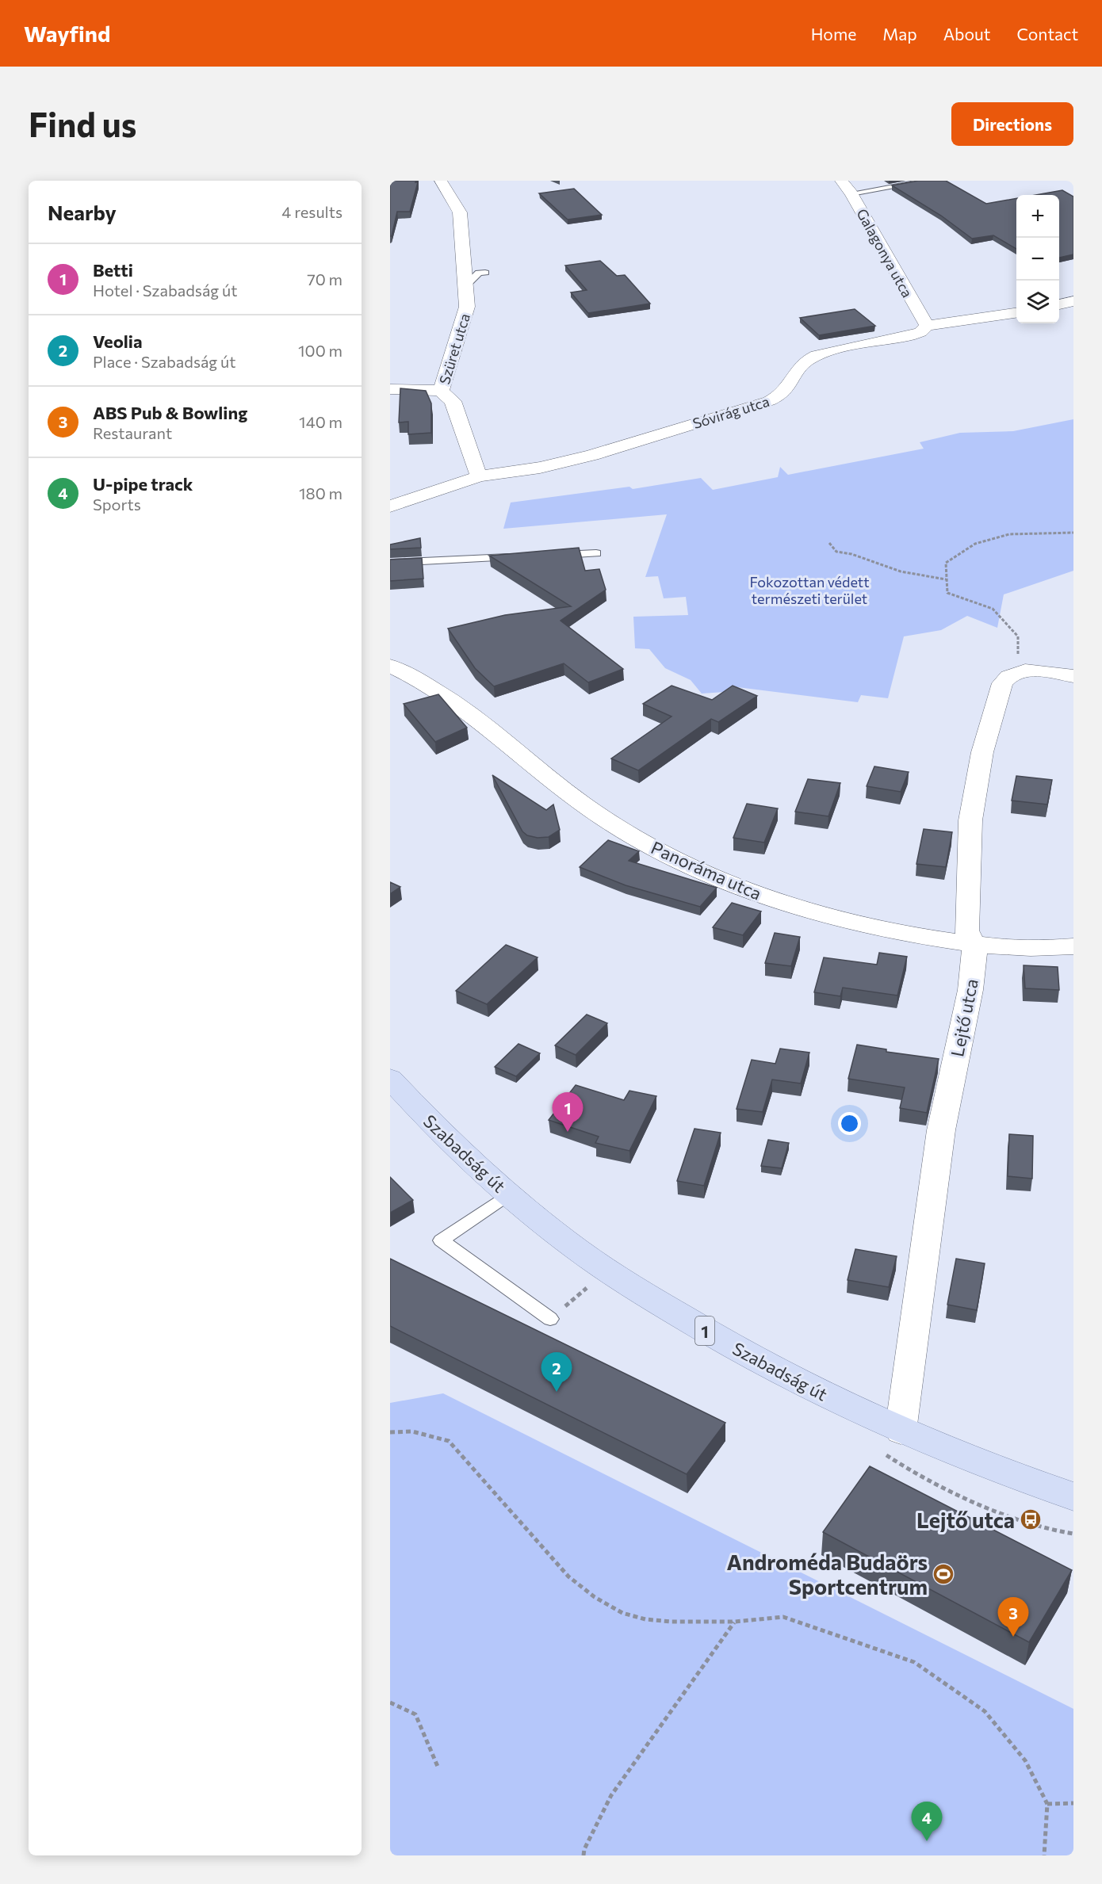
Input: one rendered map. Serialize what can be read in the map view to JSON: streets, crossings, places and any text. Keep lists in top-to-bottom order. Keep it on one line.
{"streets":{"main road":["Szabadság út","1"],"street":["Galagonya utca","Szüret utca","Sóvirág utca","Panoráma utca","Lejtő utca"]},"crossings":[["Galagonya utca","Sóvirág utca"],["Szüret utca","Sóvirág utca"],["Panoráma utca","Lejtő utca"],["Lejtő utca","Szabadság út"]],"parks":["Fokozottan védett természeti terület"],"places":{"bus stop":["Lejtő utca"],"sports":["Androméda Budaörs Sportcentrum"]},"page":{"header":"Wayfind","nav":["Home","Map","About","Contact"],"buttons":"Directions","title":"Find us","heading":["Nearby","4 results"],"map_buttons":["+","−"],"list":[{"mark":"1","name":"Betti","note":"Hotel · Szabadság út","value":"70 m"},{"mark":"2","name":"Veolia","note":"Place · Szabadság út","value":"100 m"},{"mark":"3","name":"ABS Pub & Bowling","note":"Restaurant","value":"140 m"},{"mark":"4","name":"U-pipe track","note":"Sports","value":"180 m"}],"pins":["1","2","3","4"]}}
